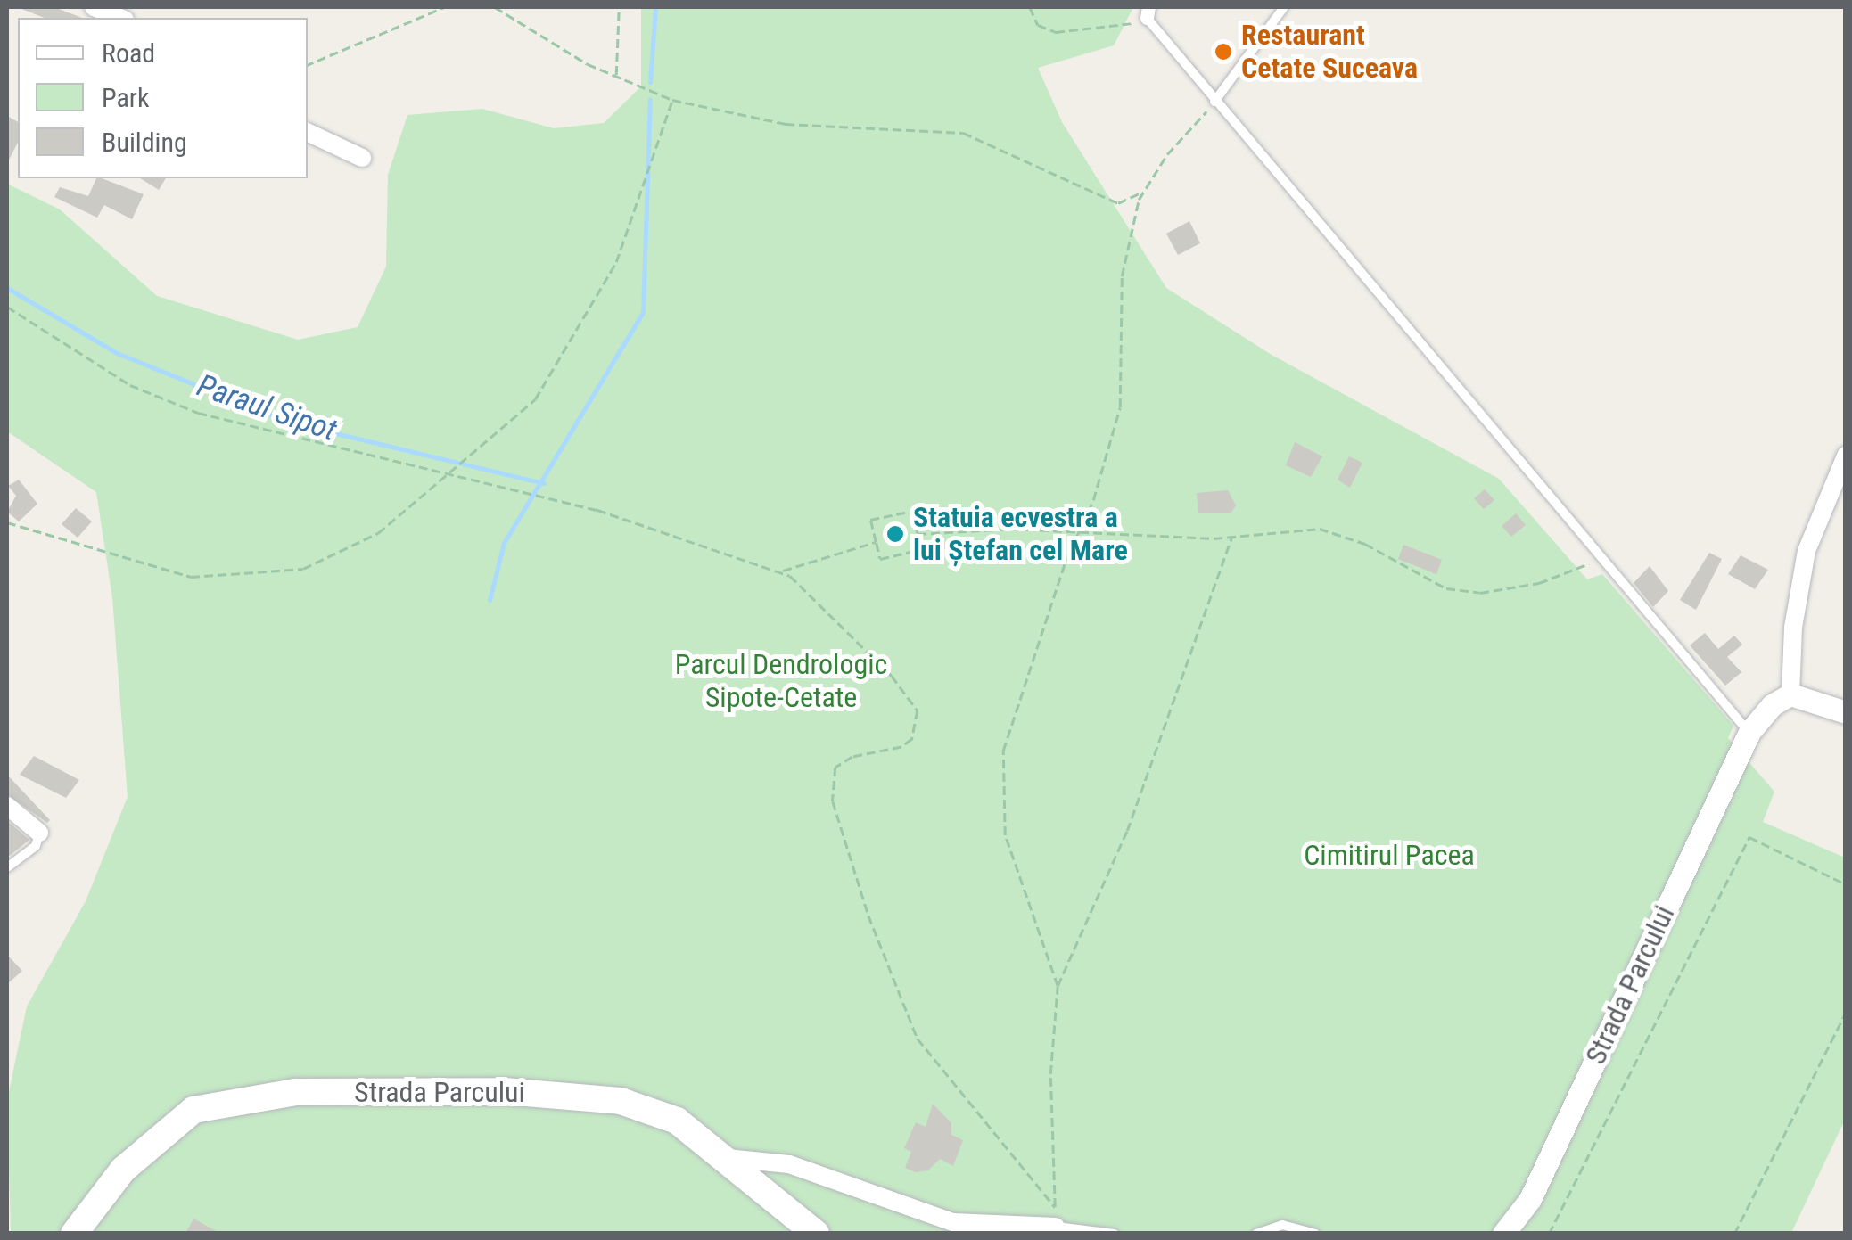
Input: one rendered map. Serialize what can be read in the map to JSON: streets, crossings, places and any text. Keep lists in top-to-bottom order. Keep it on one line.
{"streets":{"main road":["Strada Parcului"]},"water":["Paraul Sipot"],"parks":["Parcul Dendrologic Sipote-Cetate","Cimitirul Pacea"],"places":["Restaurant Cetate Suceava","Statuia ecvestra a lui Ștefan cel Mare"],"legend":["Road","Park","Building"]}
